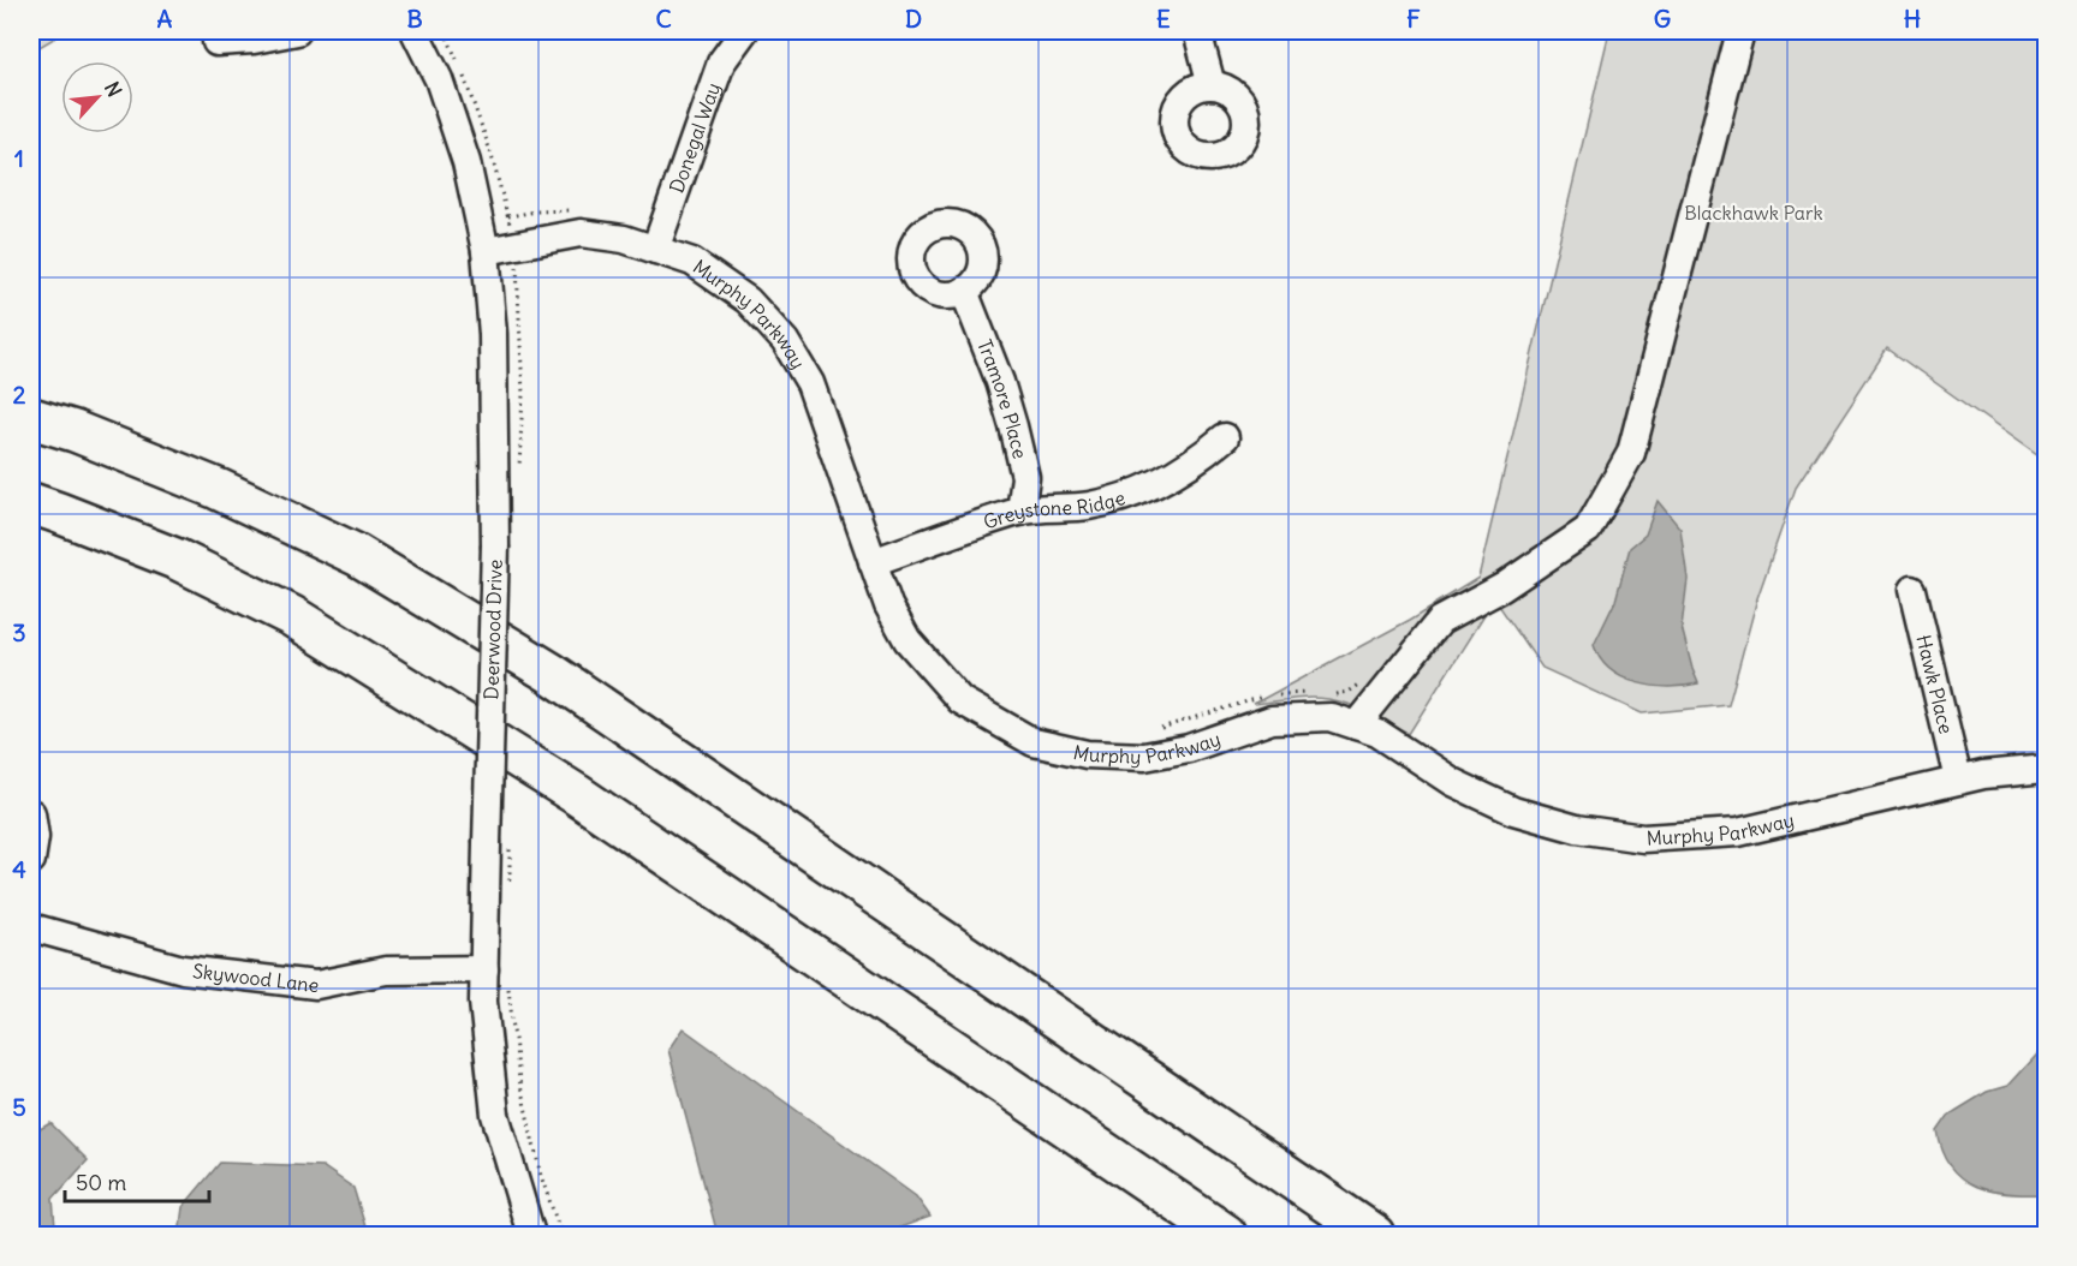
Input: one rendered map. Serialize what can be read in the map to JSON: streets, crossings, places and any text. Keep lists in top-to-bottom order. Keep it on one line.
{"streets":{"street":["Donegal Way","Murphy Parkway","Tramore Place","Greystone Ridge","Deerwood Drive","Hawk Place","Skywood Lane"]},"crossings":[["Donegal Way","Murphy Parkway"],["Murphy Parkway","Greystone Ridge"],["Murphy Parkway","Deerwood Drive"],["Murphy Parkway","Hawk Place"],["Tramore Place","Greystone Ridge"],["Deerwood Drive","Skywood Lane"]],"parks":["Blackhawk Park"],"scale_bar":"50 m","north":"top right","grid":{"columns":["A","B","C","D","E","F","G","H"],"rows":["1","2","3","4","5"]}}
